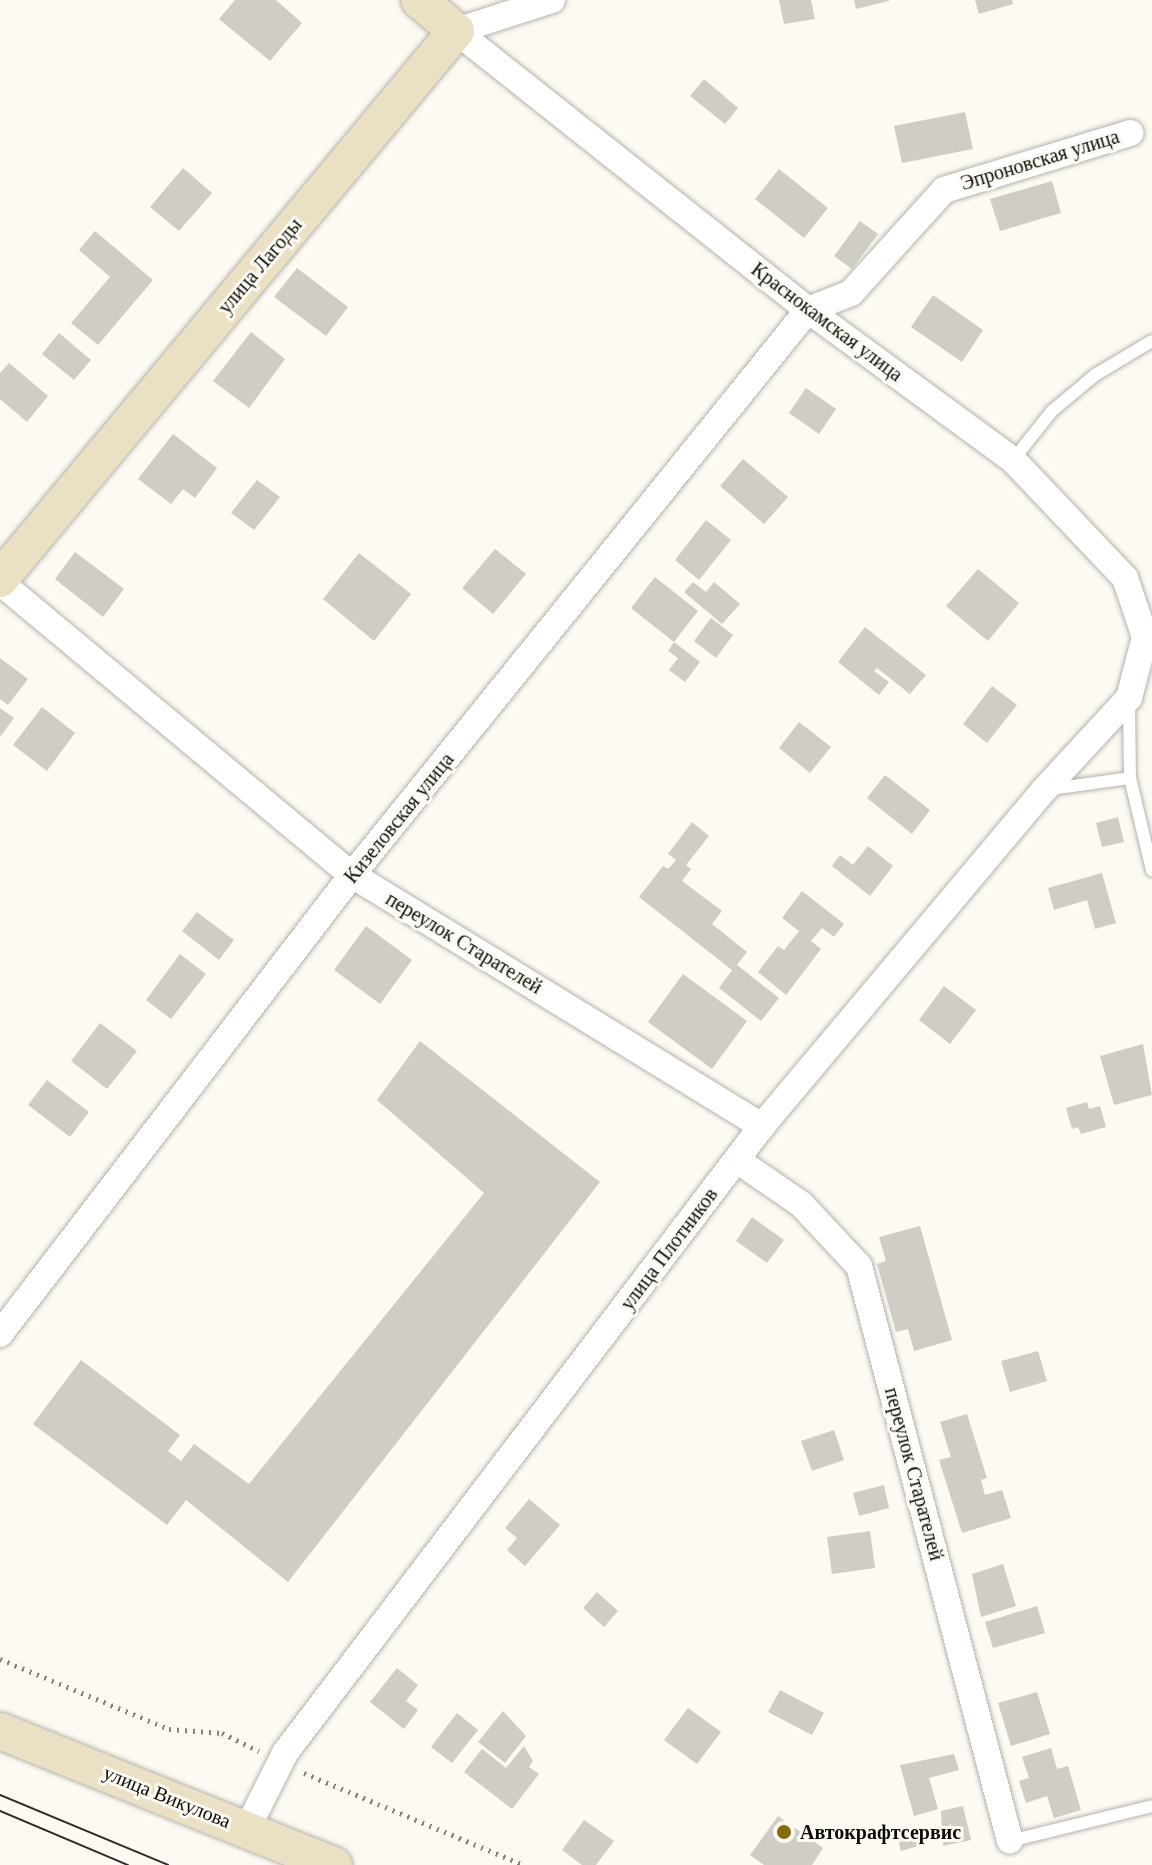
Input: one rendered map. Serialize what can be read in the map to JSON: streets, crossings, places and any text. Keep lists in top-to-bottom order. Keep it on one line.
{"streets":{"street":["Эпроновская улица","улица Лагоды","Краснокамская улица","Кизеловская улица","переулок Старателей","улица Плотников","улица Викулова"]},"crossings":[["Эпроновская улица","Краснокамская улица"],["Эпроновская улица","Кизеловская улица"],["улица Лагоды","Краснокамская улица"],["улица Лагоды","переулок Старателей"],["Краснокамская улица","Кизеловская улица"],["Краснокамская улица","улица Плотников"],["Кизеловская улица","переулок Старателей"],["переулок Старателей","улица Плотников"],["улица Плотников","улица Викулова"]],"places":["Автокрафтсервис"]}
